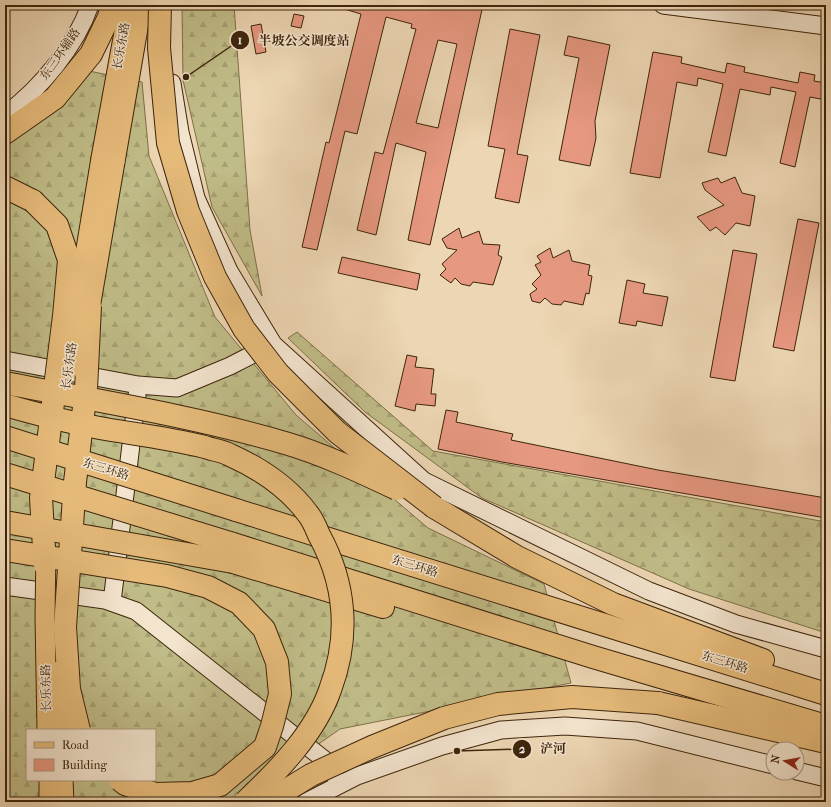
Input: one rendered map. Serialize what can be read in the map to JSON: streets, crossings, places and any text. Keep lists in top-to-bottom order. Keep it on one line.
{"streets":{"highway":["东三环路"],"main road":["长乐东路","东三环辅路"]},"places":["半坡公交调度站","浐河"],"legend":["Road","Building"],"north":"left"}
